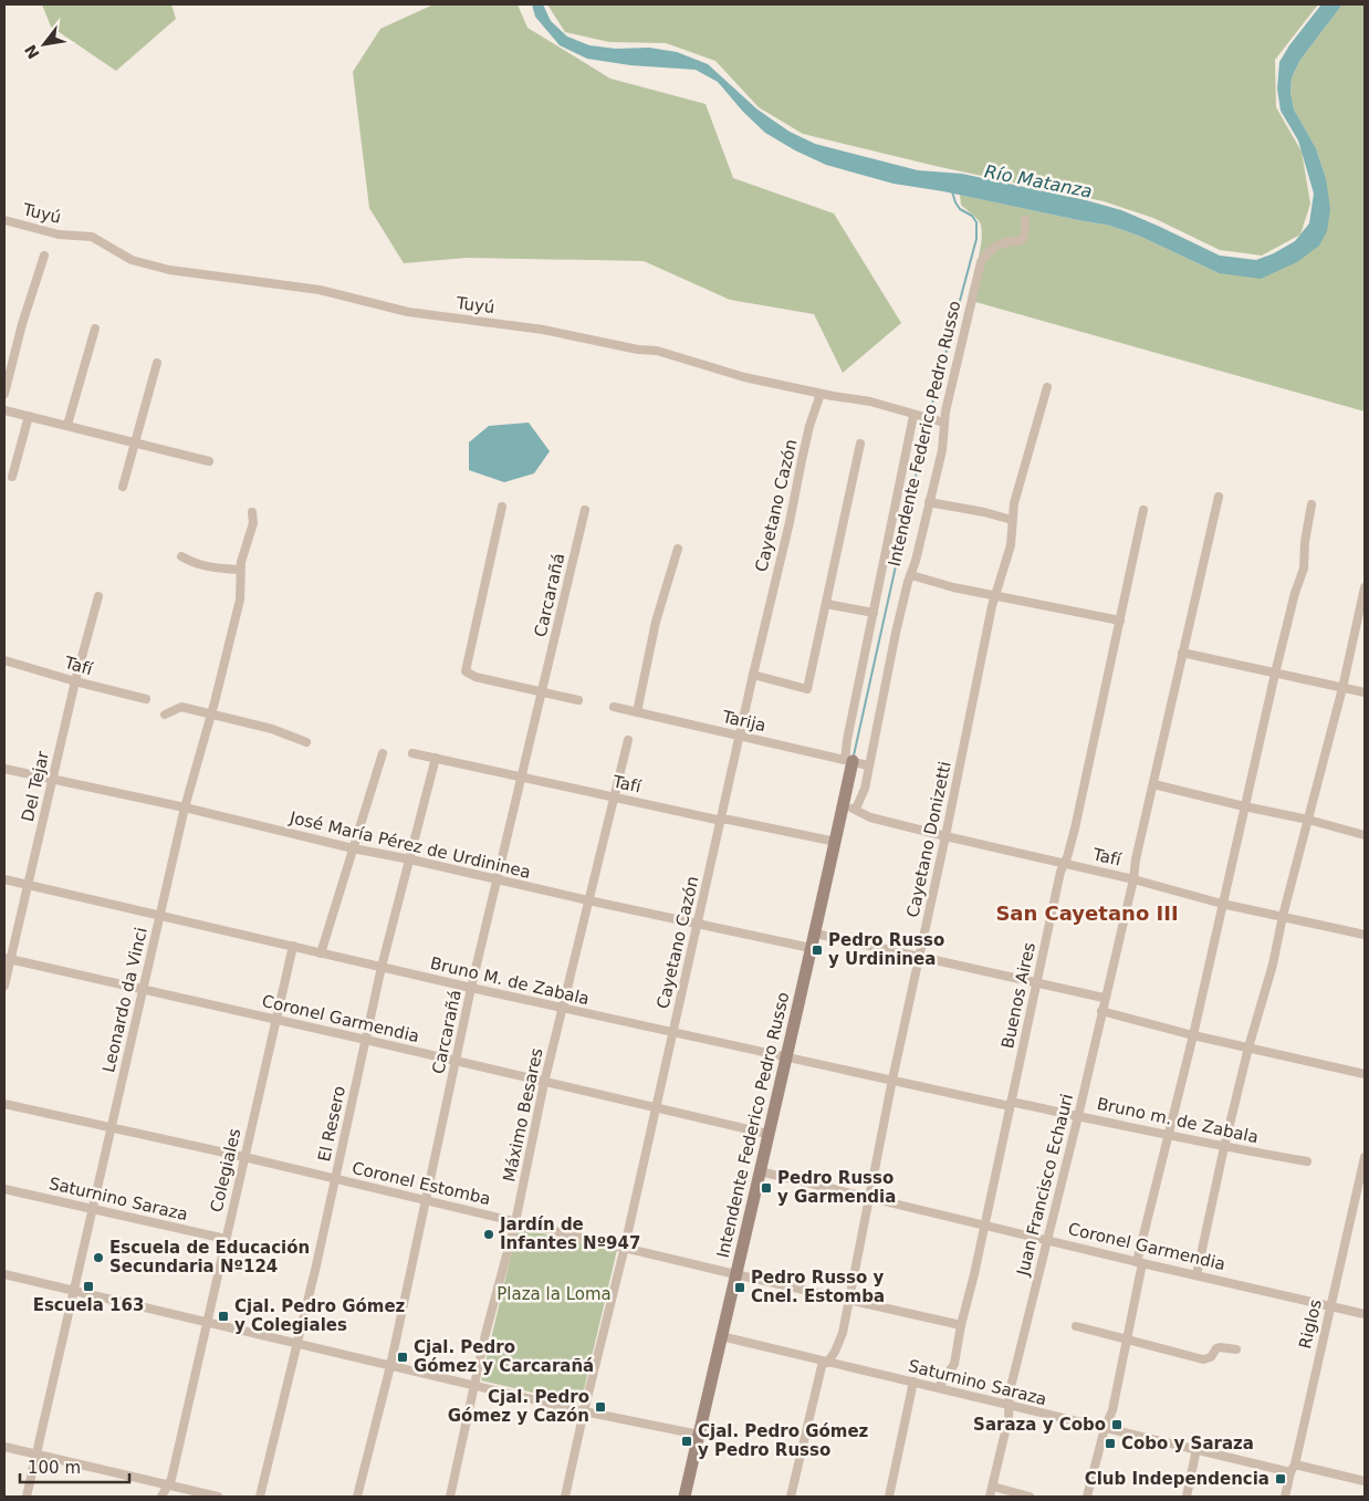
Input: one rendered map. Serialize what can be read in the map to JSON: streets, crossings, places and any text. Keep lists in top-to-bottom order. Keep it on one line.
{"streets":{"street":["Tuyú","Intendente Federico Pedro Russo","Cayetano Cazón","Carcarañá","Tafí","Tarija","Del Tejar","Cayetano Donizetti","José María Pérez de Urdininea","Bruno M. de Zabala","Buenos Aires","Leonardo da Vinci","Coronel Garmendia","Máximo Besares","Bruno m. de Zabala","El Resero","Colegiales","Coronel Estomba","Juan Francisco Echauri","Saturnino Saraza","Riglos"]},"crossings":[["Tuyú","Intendente Federico Pedro Russo"],["Tuyú","Cayetano Cazón"],["Intendente Federico Pedro Russo","Tafí"],["Intendente Federico Pedro Russo","Tarija"],["Intendente Federico Pedro Russo","José María Pérez de Urdininea"],["Intendente Federico Pedro Russo","Bruno M. de Zabala"],["Intendente Federico Pedro Russo","Coronel Garmendia"],["Intendente Federico Pedro Russo","Coronel Estomba"],["Intendente Federico Pedro Russo","Saturnino Saraza"],["Cayetano Cazón","Tafí"],["Cayetano Cazón","Tarija"],["Cayetano Cazón","José María Pérez de Urdininea"],["Cayetano Cazón","Bruno M. de Zabala"],["Cayetano Cazón","Coronel Garmendia"],["Cayetano Cazón","Coronel Estomba"],["Carcarañá","Tafí"],["Carcarañá","José María Pérez de Urdininea"],["Carcarañá","Bruno M. de Zabala"],["Carcarañá","Coronel Garmendia"],["Carcarañá","Coronel Estomba"],["Tafí","Del Tejar"],["Tafí","Cayetano Donizetti"],["Tafí","Buenos Aires"],["Tafí","Máximo Besares"],["Tafí","El Resero"],["Tafí","Juan Francisco Echauri"],["Del Tejar","José María Pérez de Urdininea"],["Del Tejar","Bruno M. de Zabala"],["Del Tejar","Coronel Garmendia"],["Cayetano Donizetti","Bruno M. de Zabala"],["Cayetano Donizetti","Coronel Garmendia"],["Cayetano Donizetti","Coronel Estomba"],["Cayetano Donizetti","Saturnino Saraza"],["José María Pérez de Urdininea","Leonardo da Vinci"],["José María Pérez de Urdininea","Máximo Besares"],["José María Pérez de Urdininea","El Resero"],["Bruno M. de Zabala","Buenos Aires"],["Bruno M. de Zabala","Leonardo da Vinci"],["Bruno M. de Zabala","Máximo Besares"],["Bruno M. de Zabala","Bruno m. de Zabala"],["Bruno M. de Zabala","El Resero"],["Bruno M. de Zabala","Colegiales"],["Buenos Aires","Coronel Garmendia"],["Buenos Aires","Bruno m. de Zabala"],["Buenos Aires","Coronel Estomba"],["Buenos Aires","Saturnino Saraza"],["Leonardo da Vinci","Coronel Garmendia"],["Leonardo da Vinci","Coronel Estomba"],["Leonardo da Vinci","Saturnino Saraza"],["Coronel Garmendia","Máximo Besares"],["Coronel Garmendia","El Resero"],["Coronel Garmendia","Colegiales"],["Coronel Garmendia","Juan Francisco Echauri"],["Coronel Garmendia","Riglos"],["Máximo Besares","Coronel Estomba"],["Bruno m. de Zabala","Juan Francisco Echauri"],["El Resero","Coronel Estomba"],["Colegiales","Coronel Estomba"],["Colegiales","Saturnino Saraza"],["Juan Francisco Echauri","Saturnino Saraza"],["Saturnino Saraza","Riglos"]],"districts":["San Cayetano III"],"water":["Río Matanza"],"parks":["Plaza la Loma"],"places":{"transit":["Pedro Russo y Urdininea","Pedro Russo y Garmendia","Escuela 163","Pedro Russo y Cnel. Estomba","Cjal. Pedro Gómez y Colegiales","Cjal. Pedro Gómez y Carcarañá","Cjal. Pedro Gómez y Cazón","Saraza y Cobo","Cjal. Pedro Gómez y Pedro Russo","Cobo y Saraza","Club Independencia"],"other":["Jardín de Infantes Nº947","Escuela de Educación Secundaria Nº124"]},"scale_bar":"100 m","north":"bottom left"}
